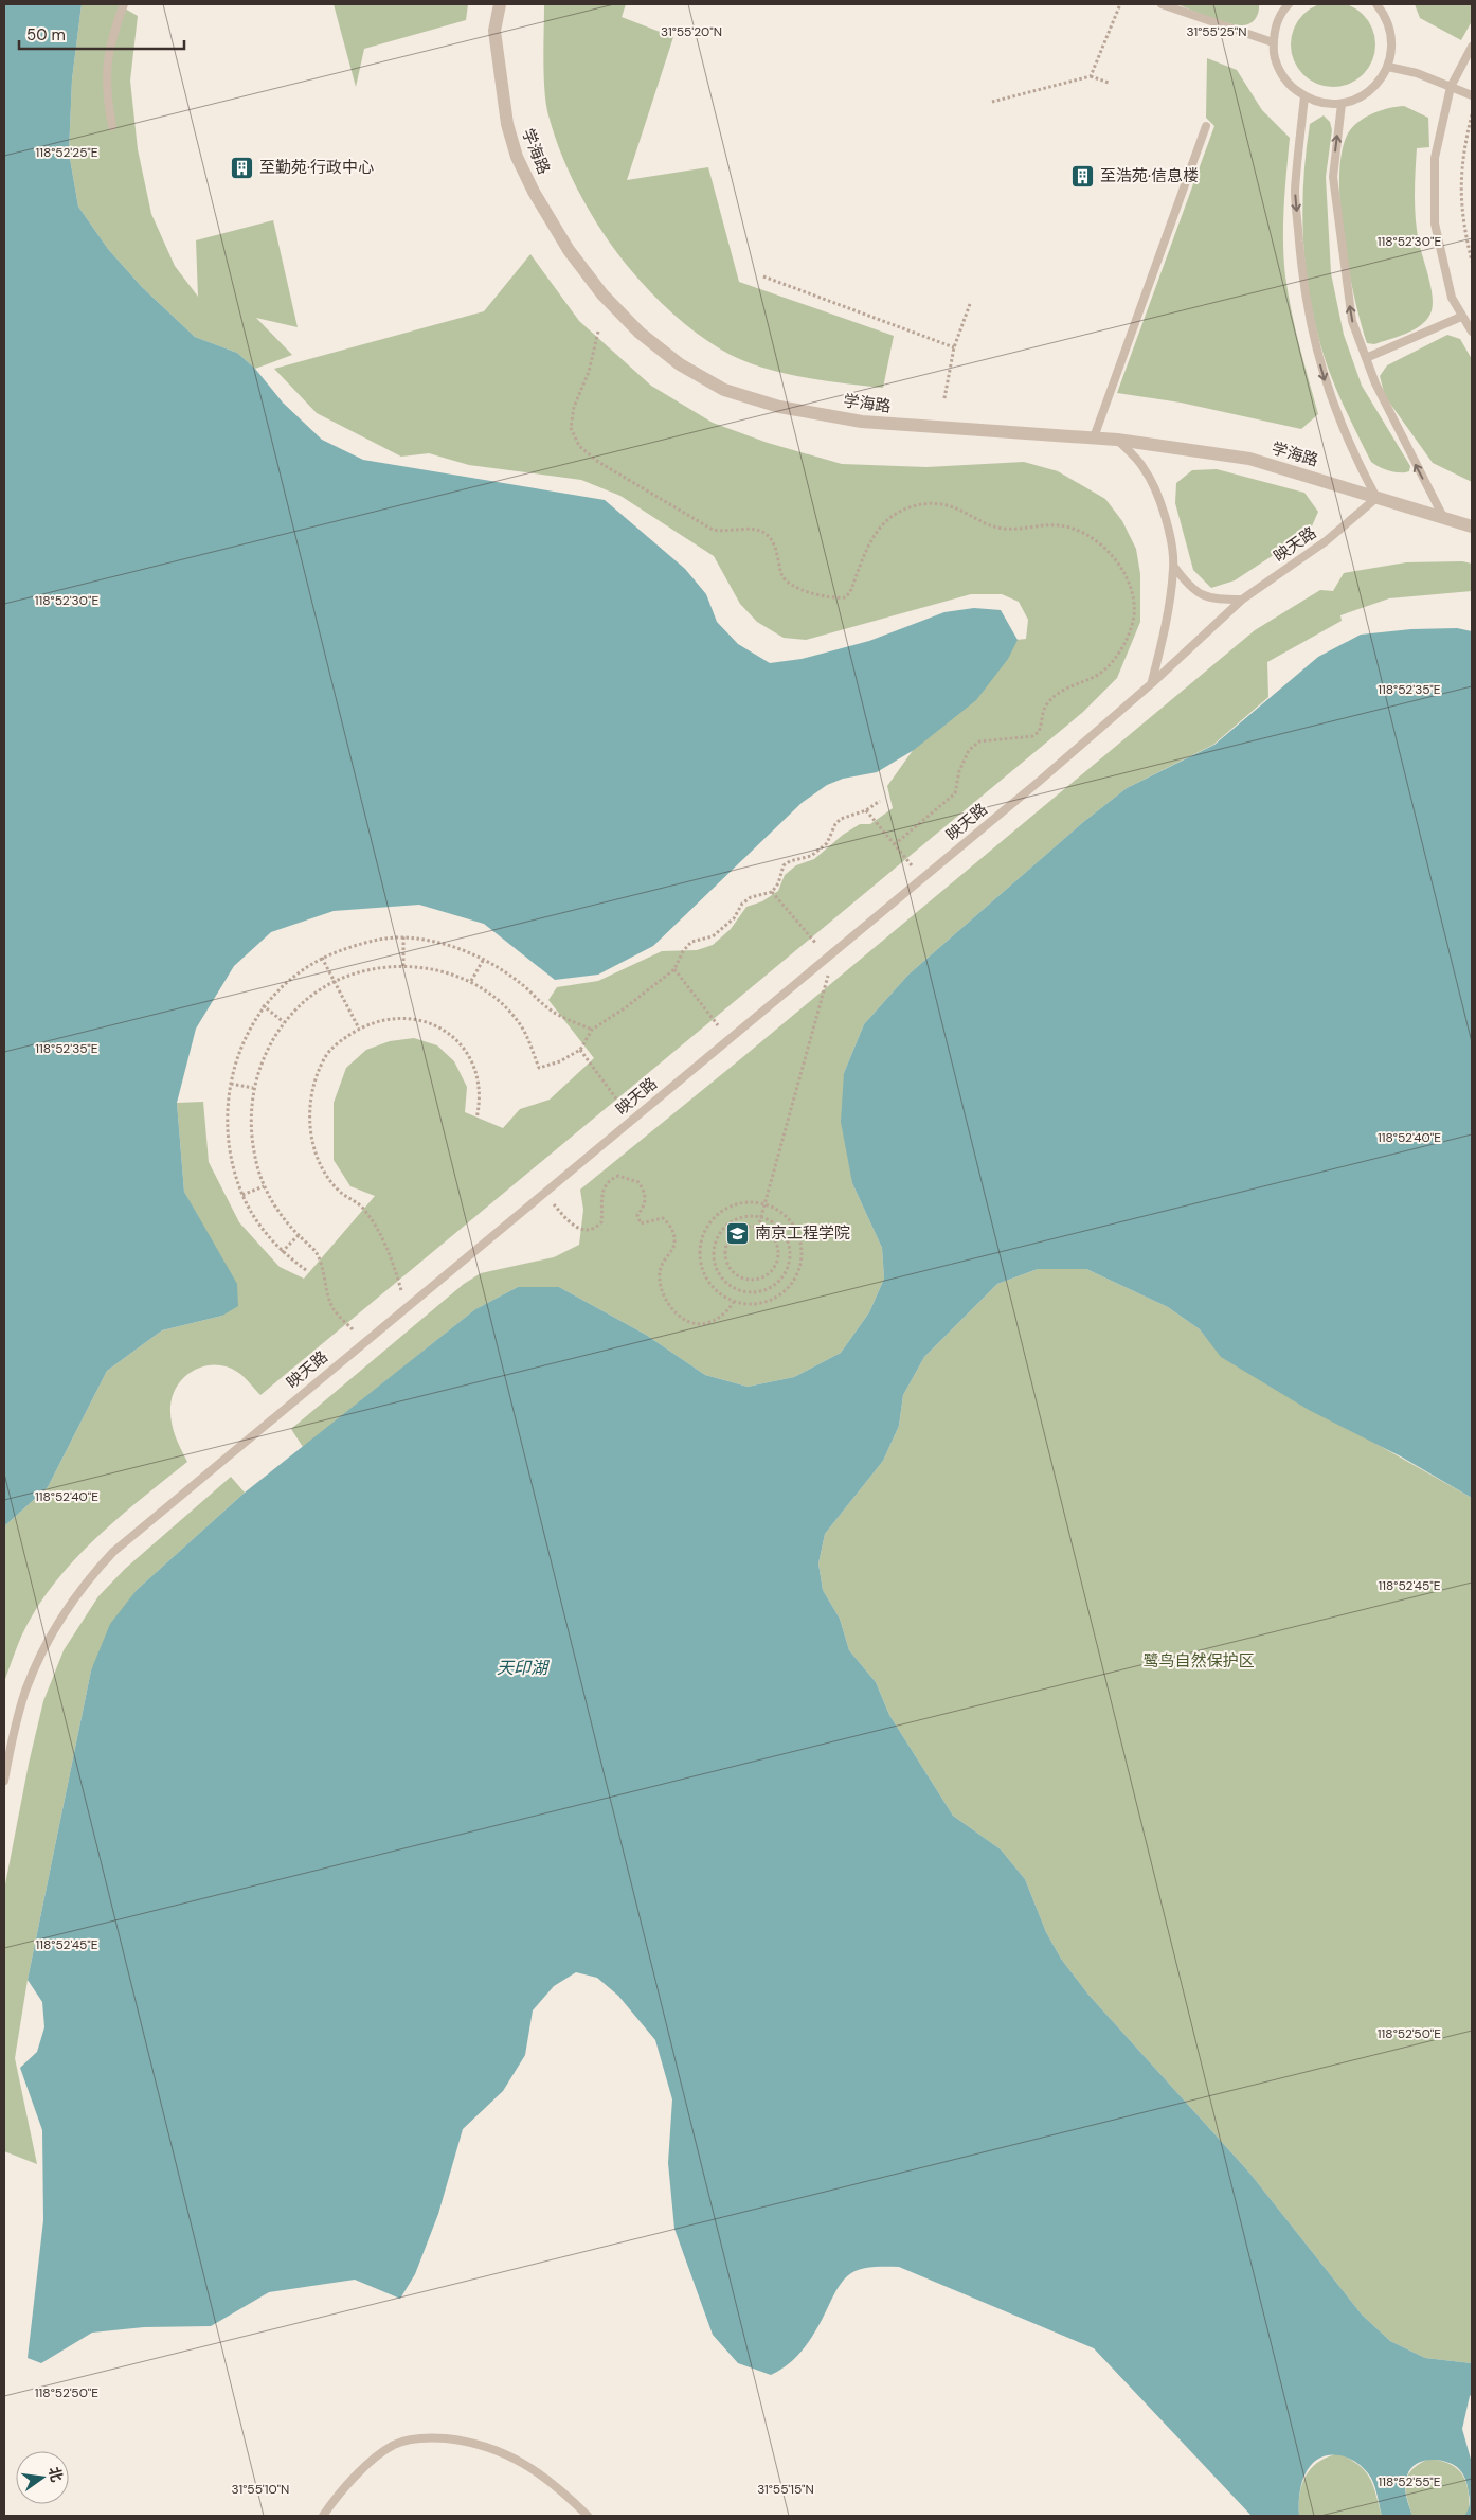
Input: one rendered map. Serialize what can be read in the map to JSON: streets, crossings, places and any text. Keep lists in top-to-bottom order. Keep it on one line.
{"streets":{"street":["学海路"],"lane":["映天路"]},"crossings":[["学海路","映天路"]],"water":["天印湖"],"parks":["鹭鸟自然保护区"],"places":{"building":["至勤苑·行政中心","至浩苑·信息楼"],"school or university":["南京工程学院"]},"scale_bar":"50 m","north":"right","coordinates":["31°55'20\"N","31°55'25\"N","118°52'25\"E","118°52'30\"E","118°52'35\"E","118°52'40\"E","118°52'45\"E","118°52'50\"E","118°52'55\"E","31°55'10\"N","31°55'15\"N"]}
